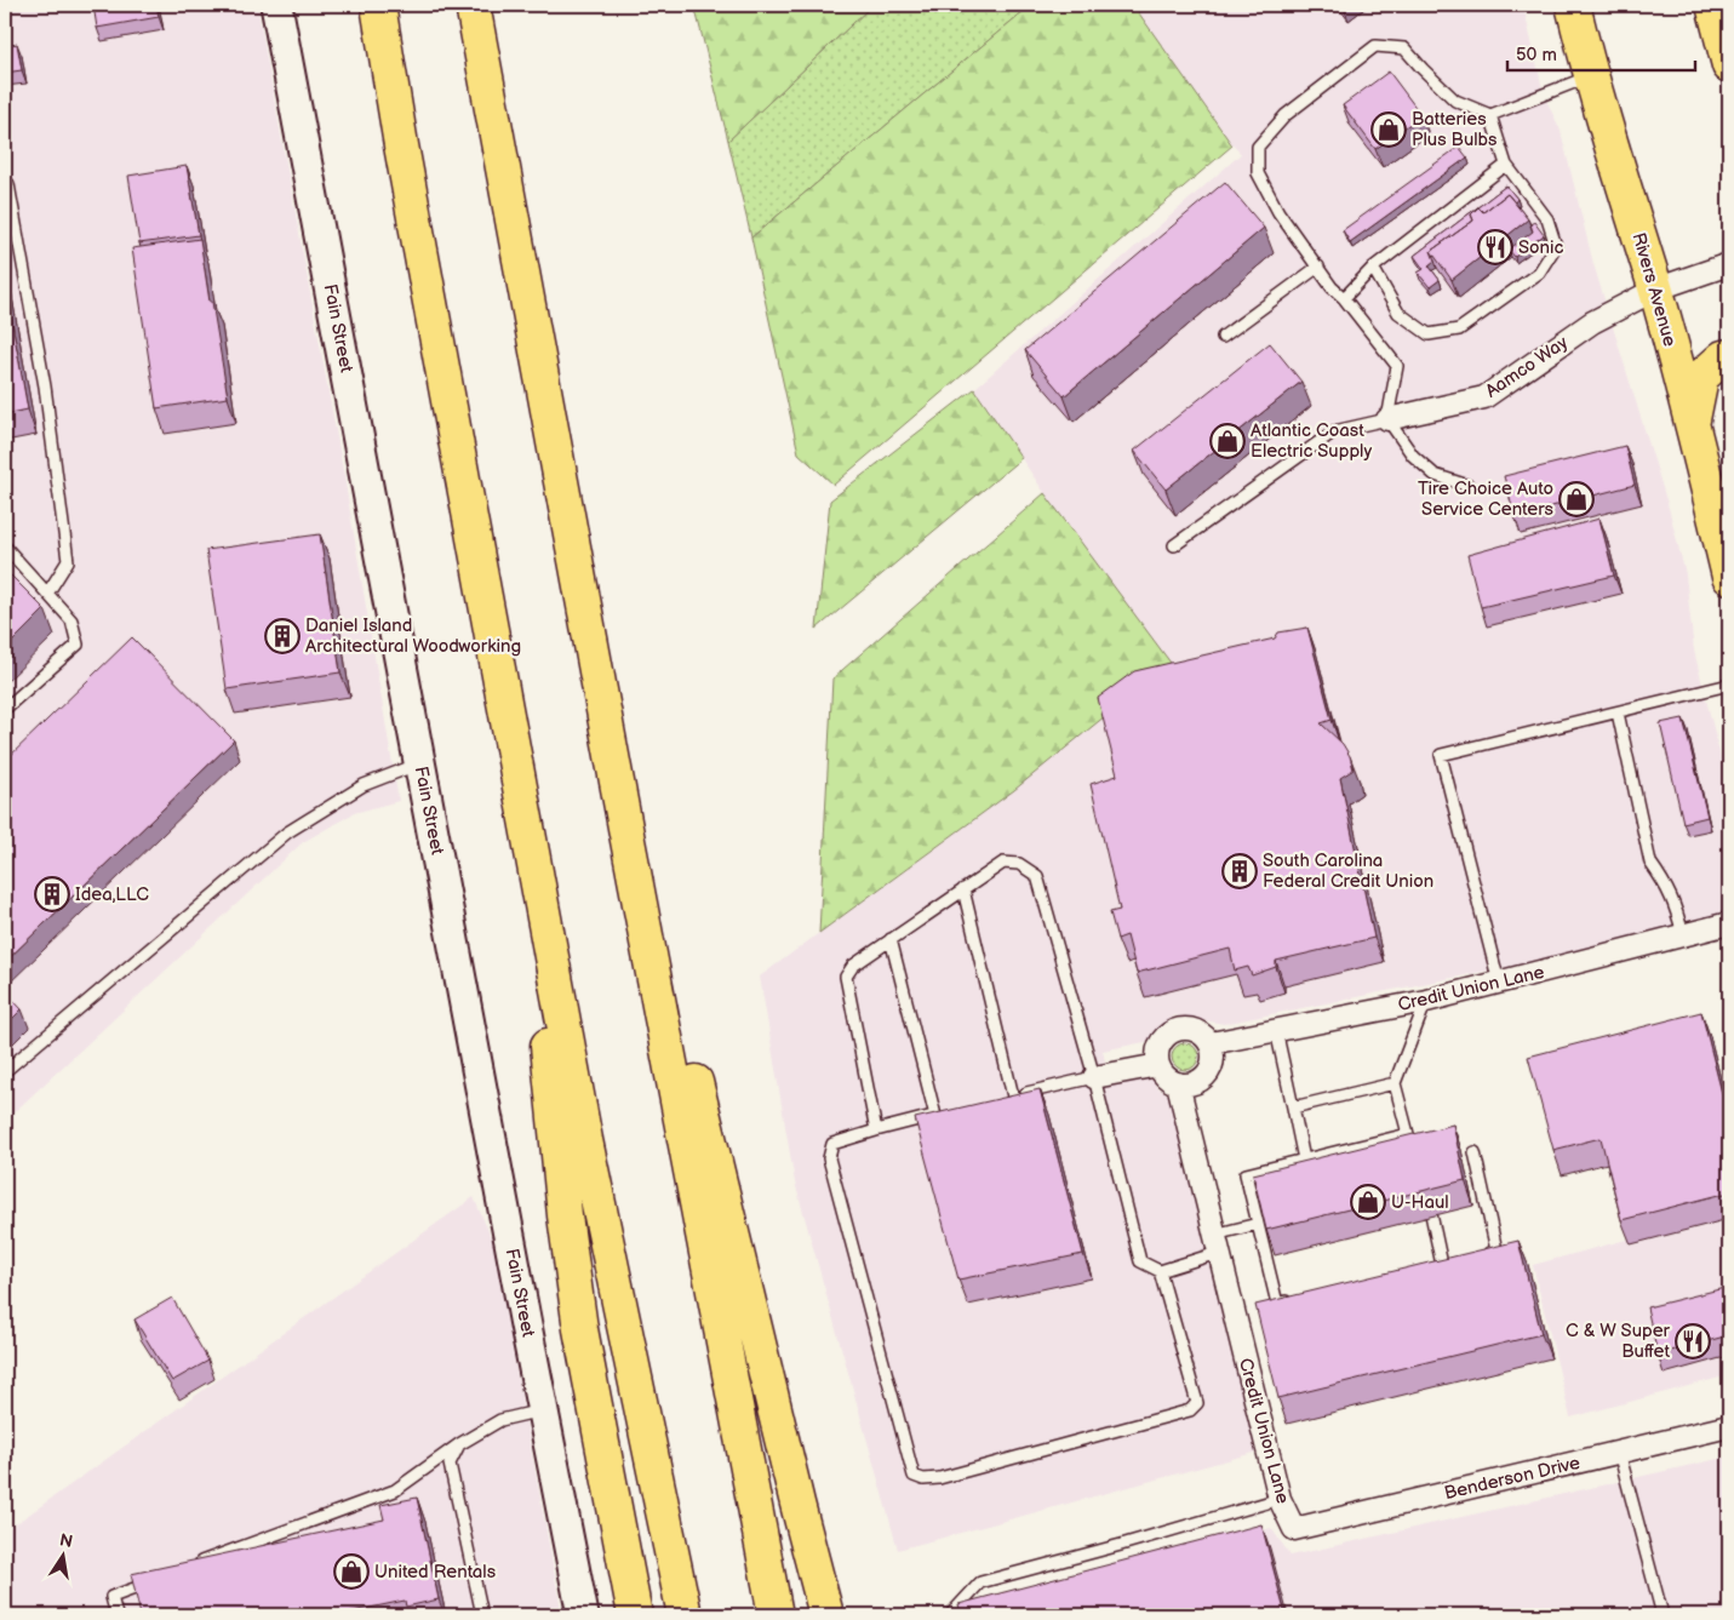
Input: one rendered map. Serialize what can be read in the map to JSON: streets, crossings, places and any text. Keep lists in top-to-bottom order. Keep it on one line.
{"streets":{"main road":["Rivers Avenue"],"street":["Fain Street","Aamco Way","Credit Union Lane","Benderson Drive"]},"crossings":[["Rivers Avenue","Aamco Way"],["Credit Union Lane","Benderson Drive"]],"places":{"shop":["Batteries Plus Bulbs","Atlantic Coast Electric Supply","Tire Choice Auto Service Centers","U-Haul","United Rentals"],"restaurant":["Sonic","C & W Super Buffet"],"building":["Daniel Island Architectural Woodworking","South Carolina Federal Credit Union","Idea,LLC"]},"scale_bar":"50 m","north":"top"}
